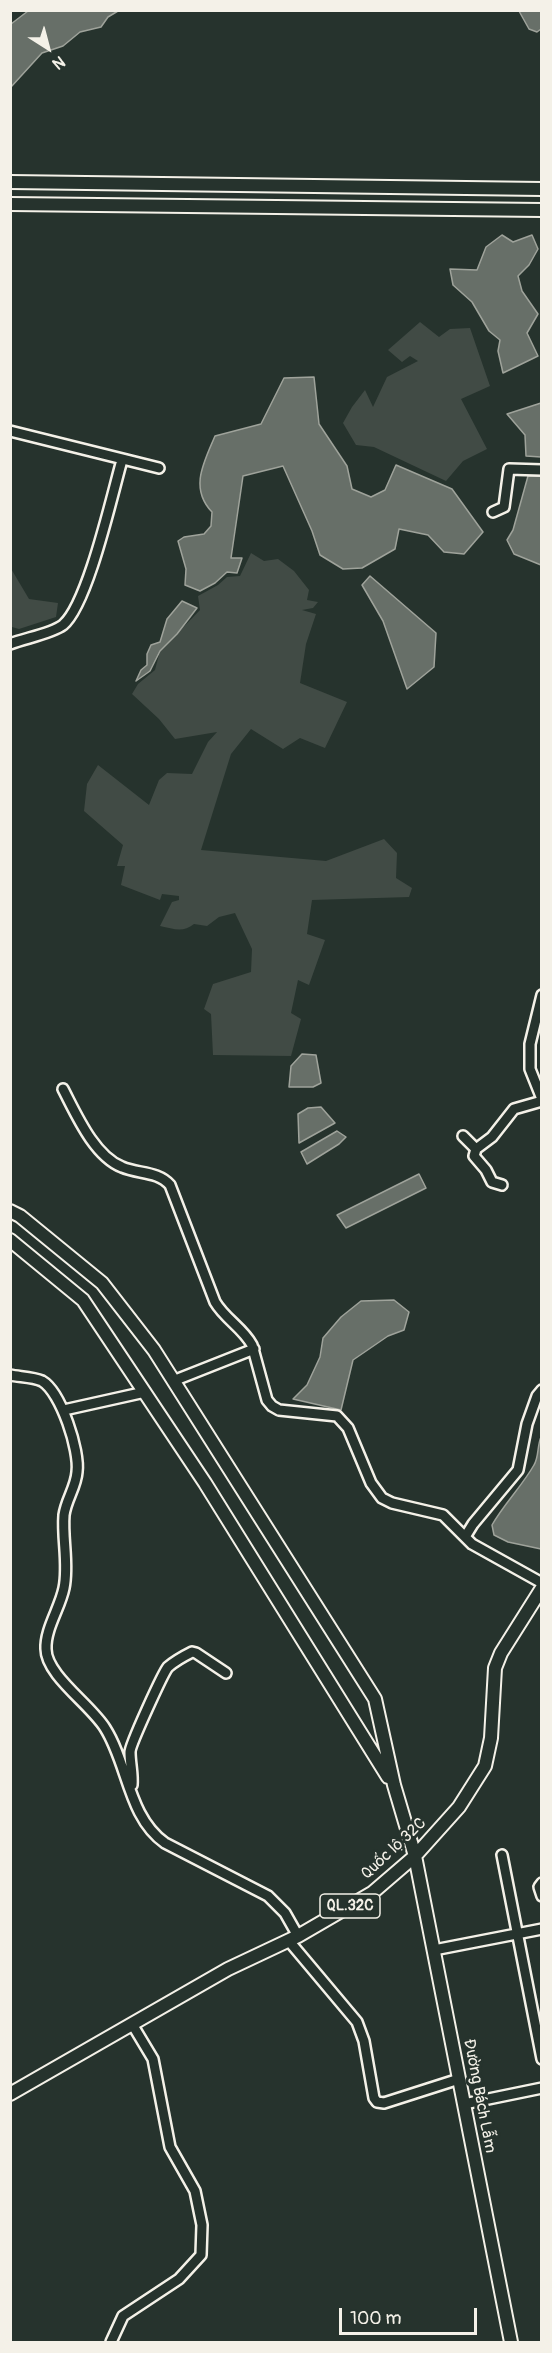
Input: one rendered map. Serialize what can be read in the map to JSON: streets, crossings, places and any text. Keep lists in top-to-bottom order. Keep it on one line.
{"streets":{"main road":["Quốc lộ 32C","QL.32C","Đường Bách Lẫm"]},"crossings":[["Quốc lộ 32C","Đường Bách Lẫm"]],"scale_bar":"100 m","north":"bottom right"}
